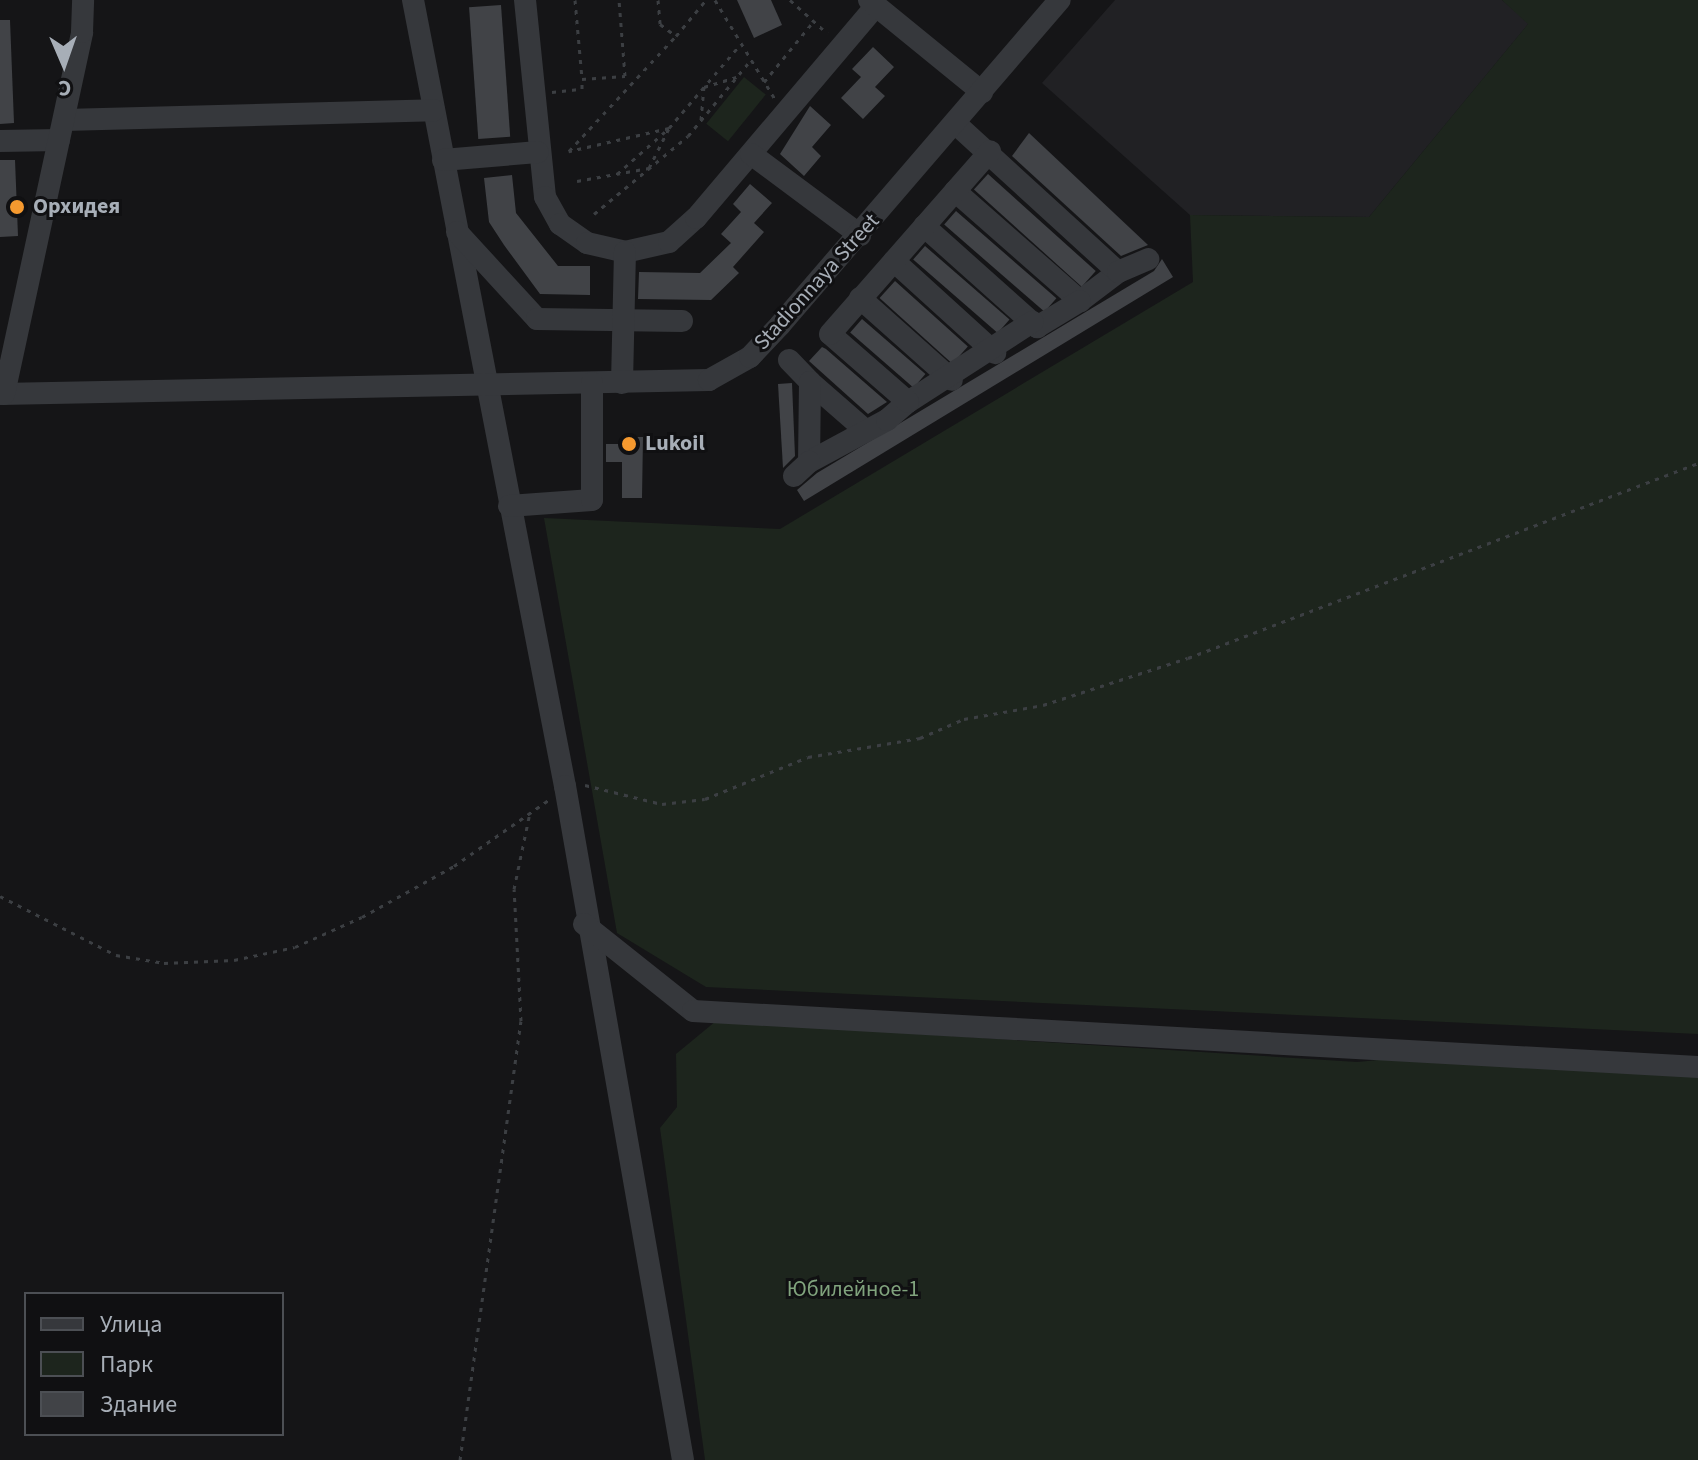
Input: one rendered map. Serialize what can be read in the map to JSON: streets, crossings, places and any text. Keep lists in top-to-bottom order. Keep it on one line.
{"streets":{"street":["Stadionnaya Street"]},"parks":["Юбилейное-1"],"places":["Орхидея","Lukoil"],"legend":["Улица","Парк","Здание"],"north":"bottom"}
